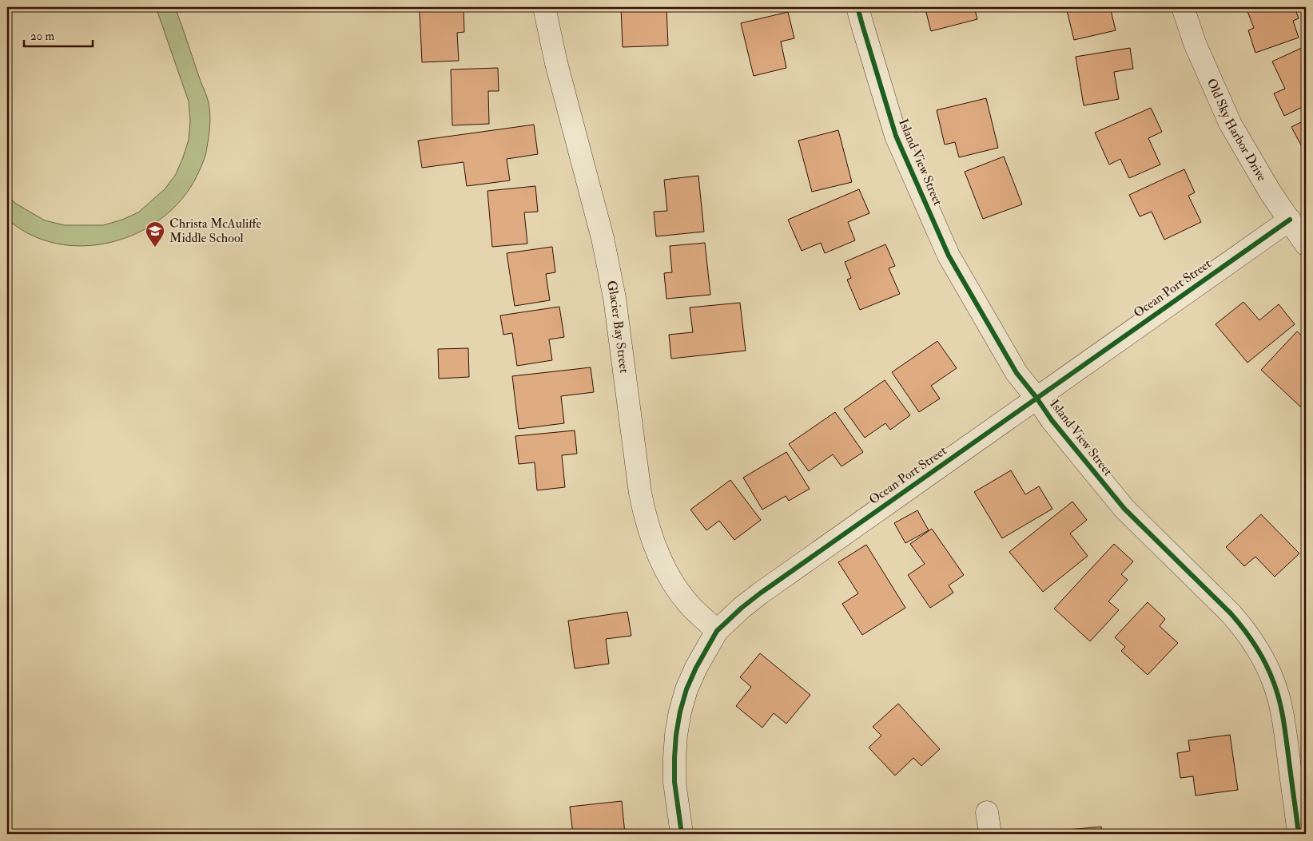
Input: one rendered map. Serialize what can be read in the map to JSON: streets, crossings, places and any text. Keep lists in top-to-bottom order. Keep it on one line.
{"streets":{"street":["Old Sky Harbor Drive","Island View Street","Ocean Port Street","Glacier Bay Street"]},"crossings":[["Old Sky Harbor Drive","Ocean Port Street"],["Island View Street","Ocean Port Street"],["Ocean Port Street","Glacier Bay Street"]],"places":{"school or university":["Christa McAuliffe Middle School"]},"scale_bar":"20 m"}
